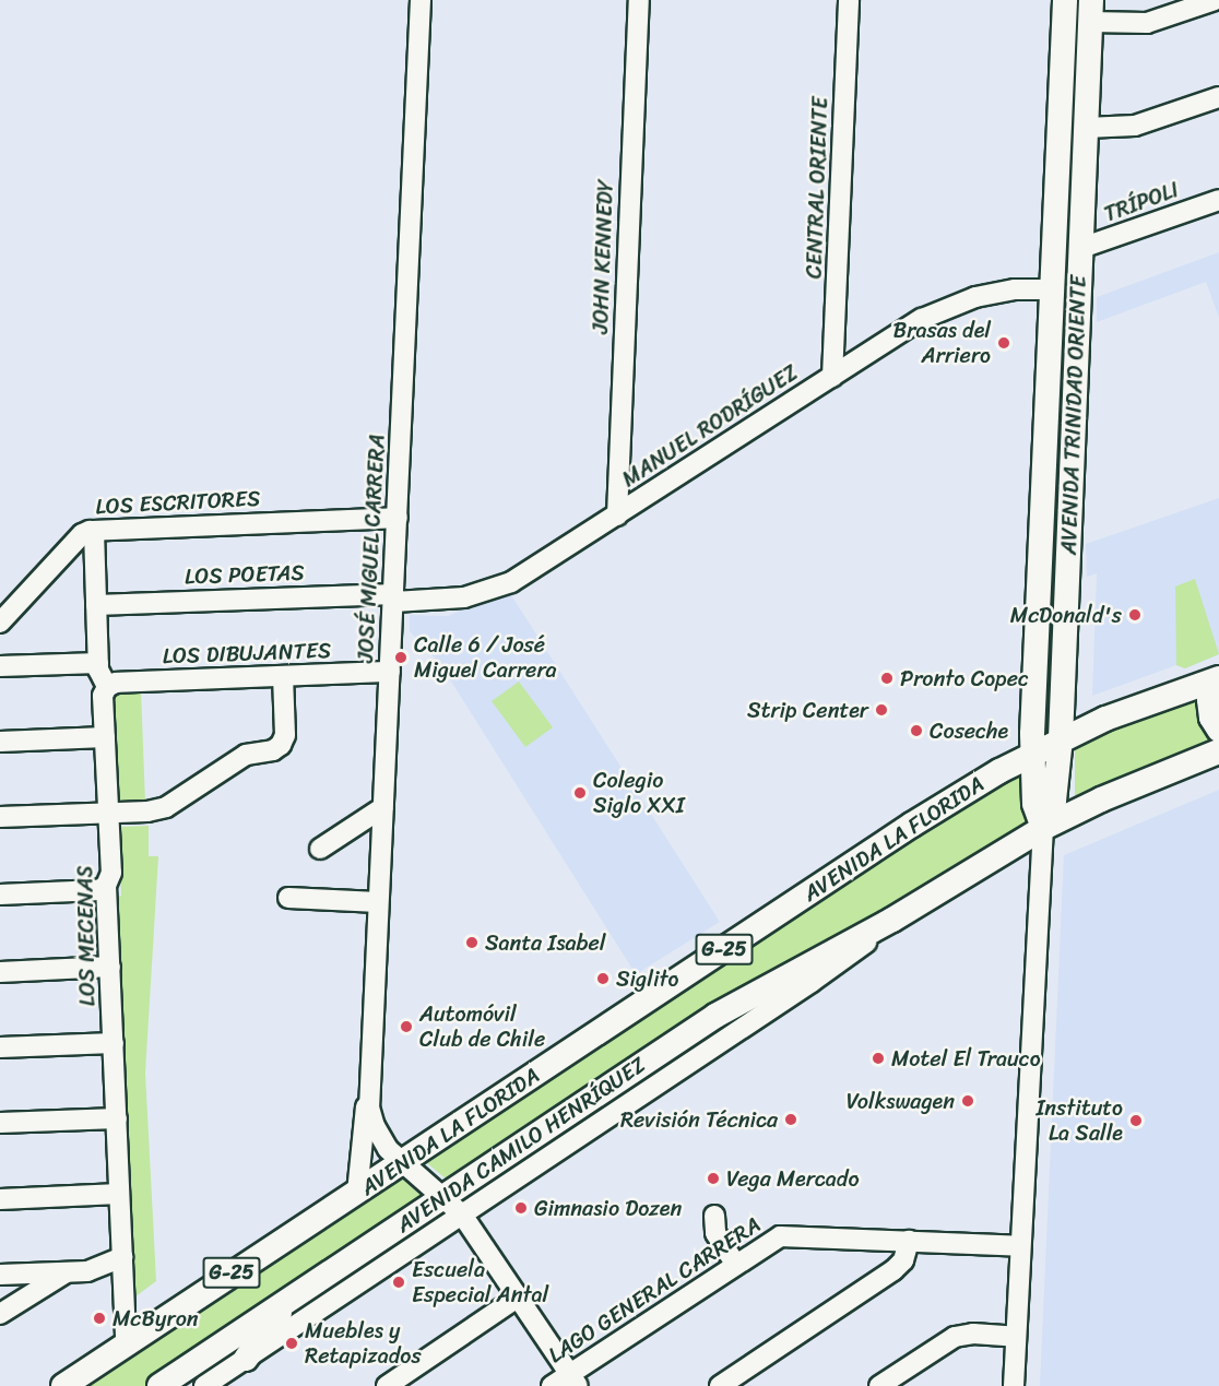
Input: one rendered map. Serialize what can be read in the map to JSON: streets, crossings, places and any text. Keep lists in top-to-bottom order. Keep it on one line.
{"streets":{"main road":["AVENIDA TRINIDAD ORIENTE","AVENIDA LA FLORIDA","G-25","AVENIDA CAMILO HENRÍQUEZ"],"street":["CENTRAL ORIENTE","TRÍPOLI","JOHN KENNEDY","MANUEL RODRÍGUEZ","LOS ESCRITORES","JOSÉ MIGUEL CARRERA","LOS POETAS","LOS DIBUJANTES","LOS MECENAS","LAGO GENERAL CARRERA"]},"crossings":[["CENTRAL ORIENTE","MANUEL RODRÍGUEZ"],["TRÍPOLI","AVENIDA TRINIDAD ORIENTE"],["JOHN KENNEDY","MANUEL RODRÍGUEZ"],["AVENIDA TRINIDAD ORIENTE","MANUEL RODRÍGUEZ"],["AVENIDA TRINIDAD ORIENTE","AVENIDA LA FLORIDA"],["AVENIDA TRINIDAD ORIENTE","G-25"],["AVENIDA TRINIDAD ORIENTE","AVENIDA CAMILO HENRÍQUEZ"],["AVENIDA TRINIDAD ORIENTE","LAGO GENERAL CARRERA"],["MANUEL RODRÍGUEZ","JOSÉ MIGUEL CARRERA"],["MANUEL RODRÍGUEZ","LOS POETAS"],["LOS ESCRITORES","JOSÉ MIGUEL CARRERA"],["LOS ESCRITORES","LOS MECENAS"],["JOSÉ MIGUEL CARRERA","LOS POETAS"],["JOSÉ MIGUEL CARRERA","LOS DIBUJANTES"],["JOSÉ MIGUEL CARRERA","AVENIDA LA FLORIDA"],["JOSÉ MIGUEL CARRERA","AVENIDA CAMILO HENRÍQUEZ"],["JOSÉ MIGUEL CARRERA","LAGO GENERAL CARRERA"],["LOS POETAS","LOS MECENAS"],["LOS DIBUJANTES","LOS MECENAS"],["AVENIDA LA FLORIDA","LOS MECENAS"],["G-25","AVENIDA CAMILO HENRÍQUEZ"]],"places":["Brasas del Arriero","McDonald's","Calle 6 / José Miguel Carrera","Pronto Copec","Strip Center","Coseche","Colegio Siglo XXI","Santa Isabel","Siglito","Automóvil Club de Chile","Motel El Trauco","Volkswagen","Revisión Técnica","Instituto La Salle","Vega Mercado","Gimnasio Dozen","Escuela Especial Antal","McByron","Muebles y Retapizados"]}
